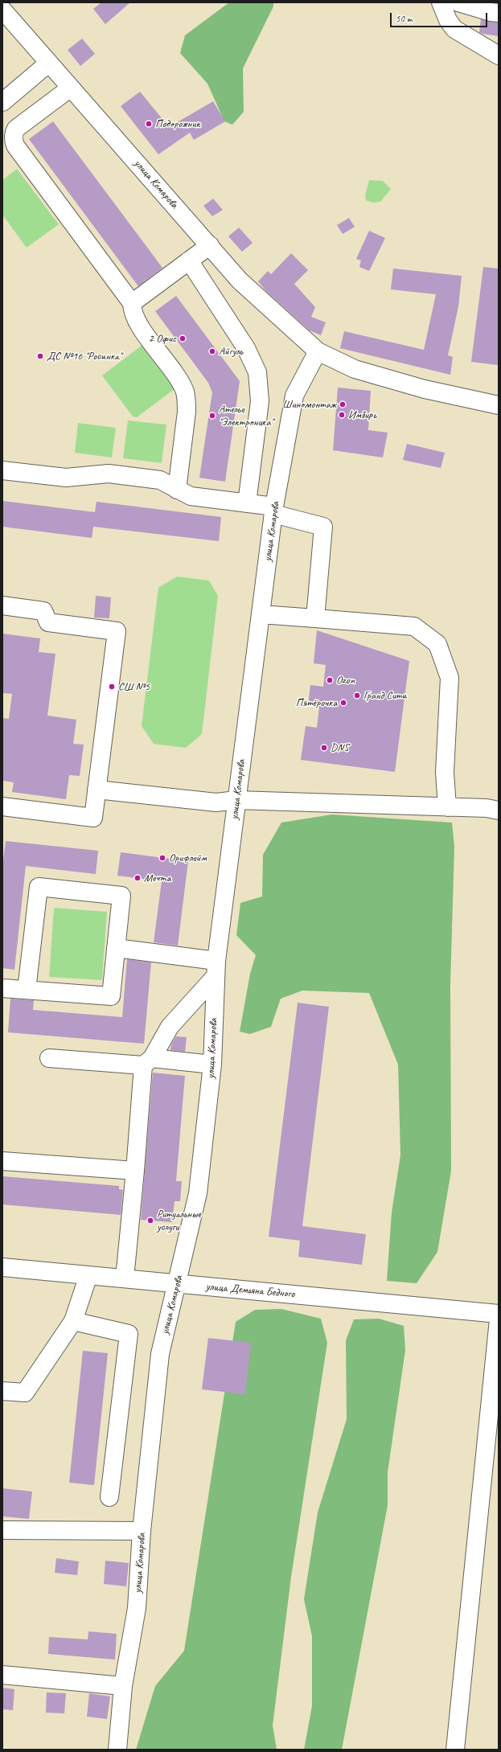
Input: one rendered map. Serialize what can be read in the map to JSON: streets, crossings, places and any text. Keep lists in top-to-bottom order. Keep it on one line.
{"streets":{"street":["улица Комарова","улица Демьяна Бедного"]},"crossings":[["улица Комарова","улица Демьяна Бедного"]],"places":["Подорожник","2 Офис","Айгуль","ДС №16 \"Росинка\"","Шиномонтаж","Имбирь","Ателье \"Электроника\"","Ozon","СШ №5","Гранд Сити","Пятёрочка","DNS","Орифлейм","Мечта","Ритуальные услуги"],"scale_bar":"50 m"}
